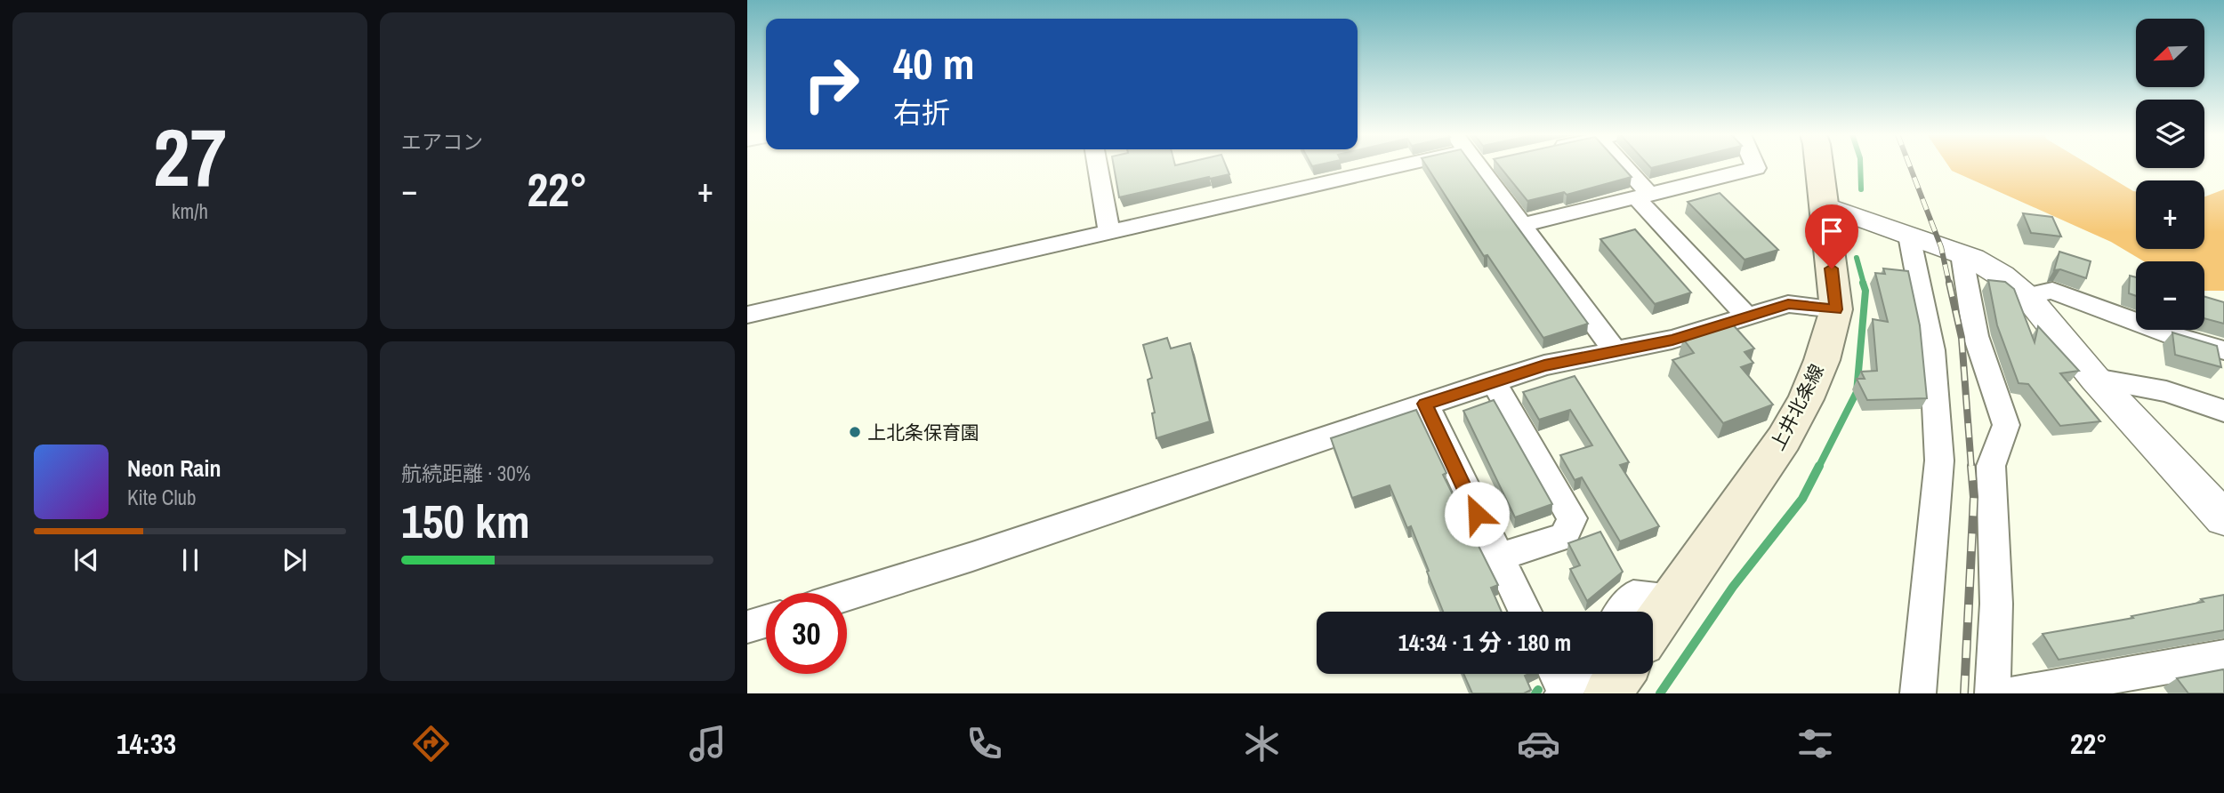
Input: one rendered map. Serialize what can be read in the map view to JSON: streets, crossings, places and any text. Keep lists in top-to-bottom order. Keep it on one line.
{"streets":{"main road":["上井北条線"]},"places":["上北条保育園"],"north":"bottom left","page":{"tile":[["27","km/h"],"エアコン",["航続距離 · 30%","150 km"]],"map_buttons":["+","−"],"turn":["40 m","右折"],"heat":["−","22°","+"],"song":["Neon Rain","Kite Club"],"limit":"30","trip":"14:34 · 1 分 · 180 m","tabs":["14:33","22°"]}}
